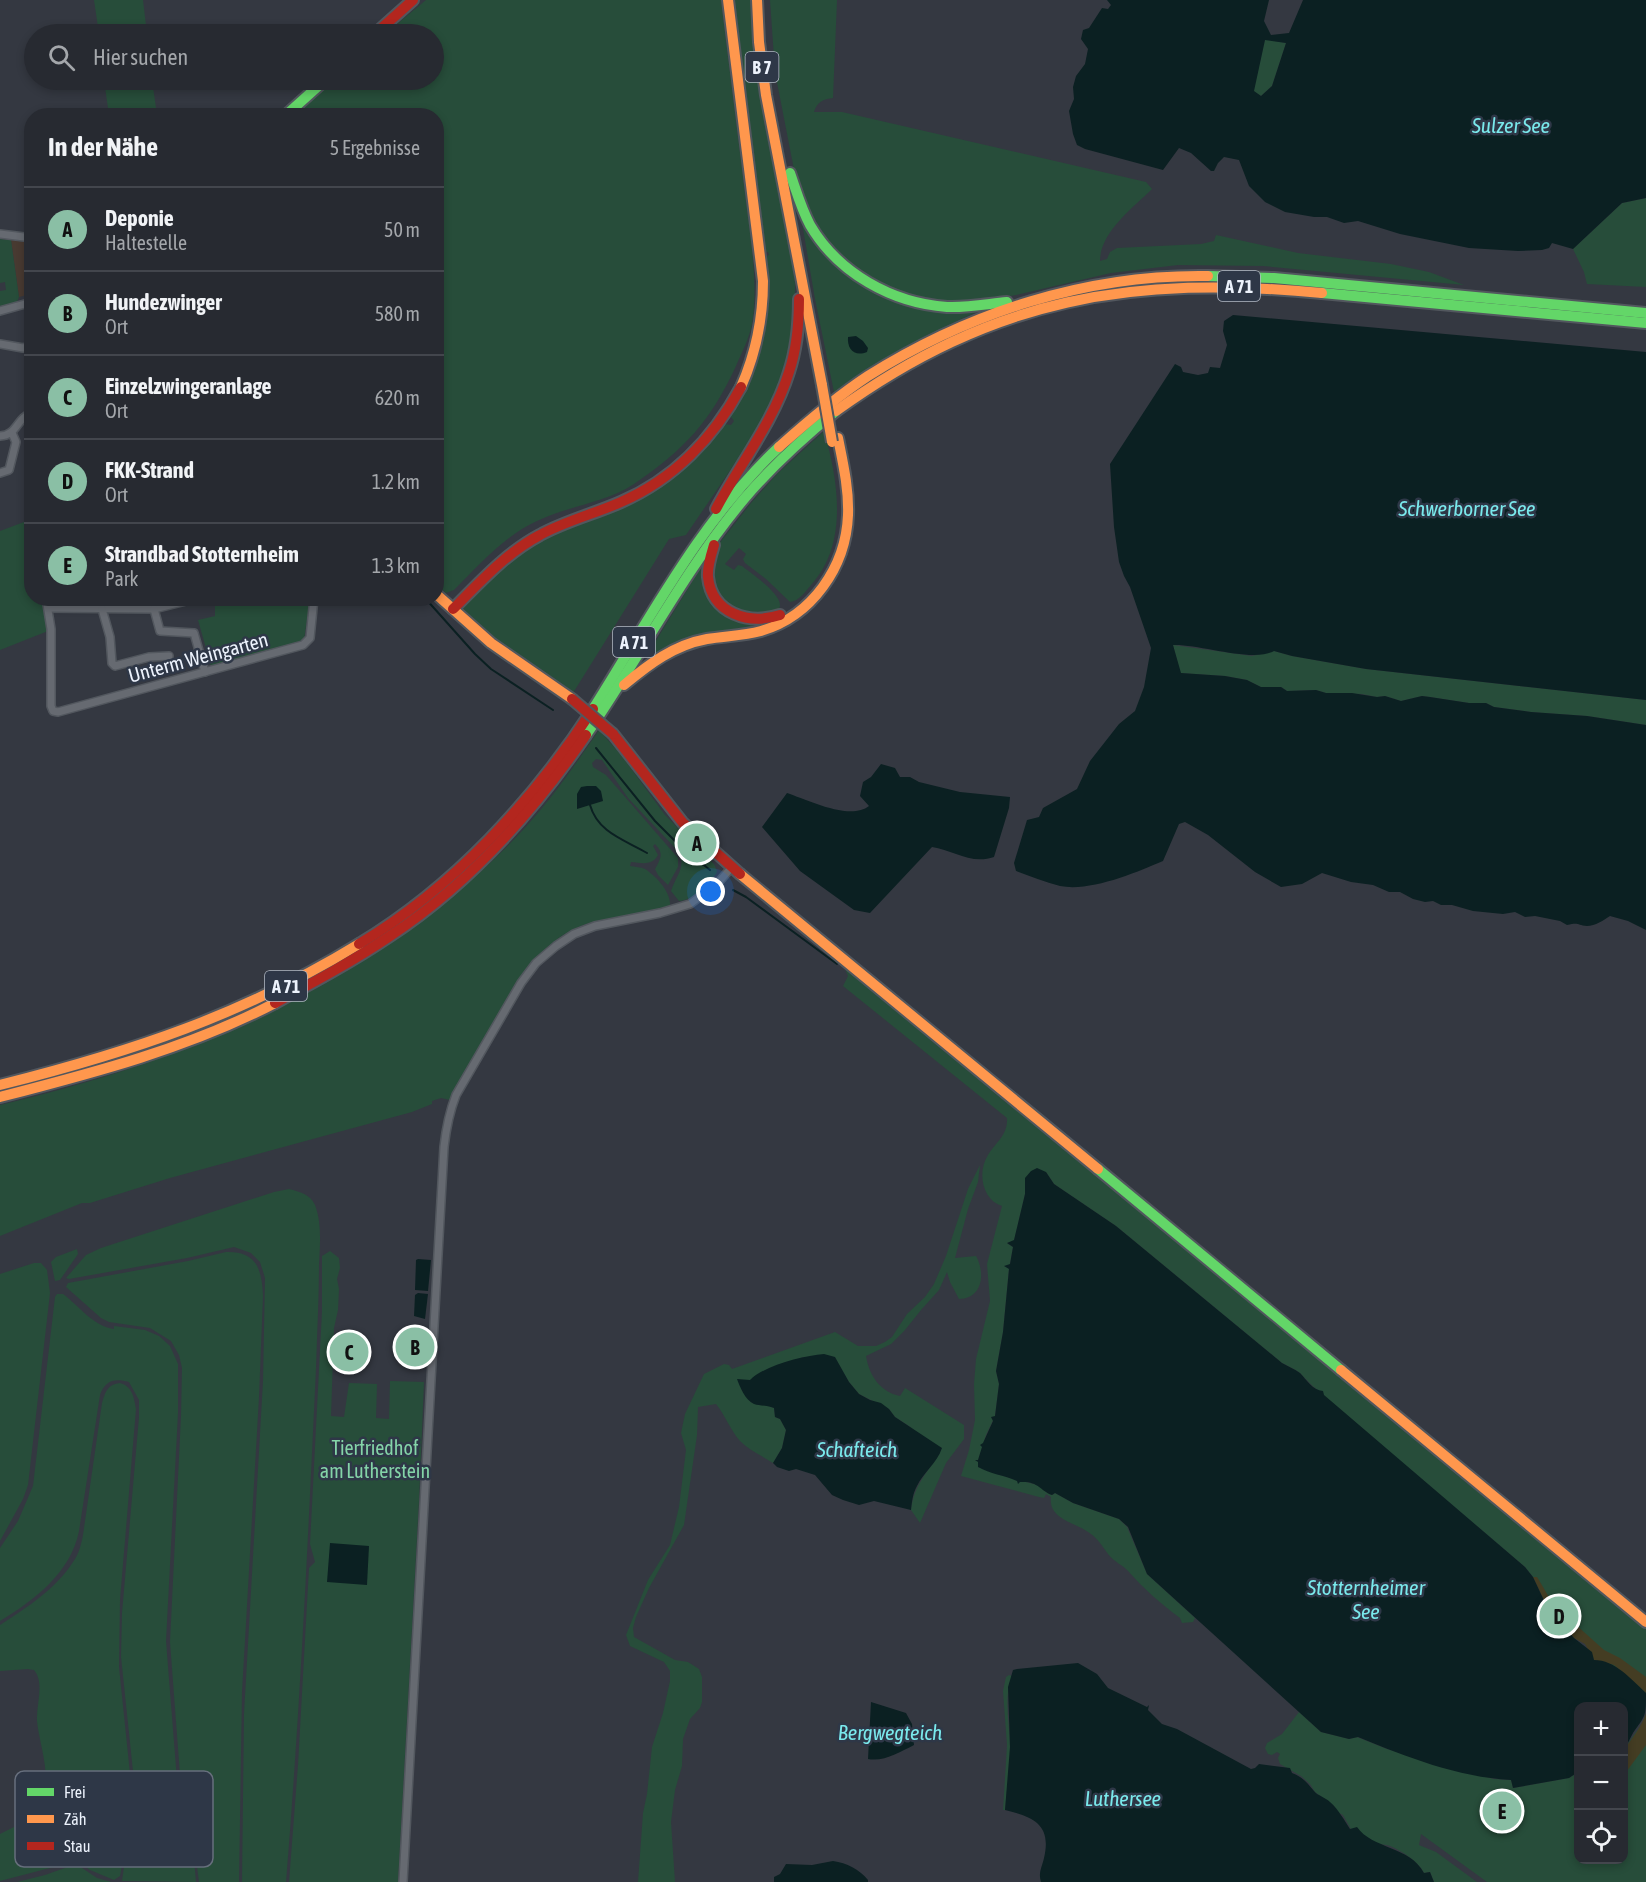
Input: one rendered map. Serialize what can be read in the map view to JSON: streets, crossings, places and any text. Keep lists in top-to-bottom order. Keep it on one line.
{"streets":{"main road":["B 7","A 71"],"street":["Unterm Weingarten"]},"water":["Sulzer See","Schwerborner See","Schafteich","Stotternheimer See","Bergwegteich","Luthersee"],"parks":["Tierfriedhof am Lutherstein"],"legend":["Frei","Zäh","Stau"],"page":{"search":"Hier suchen","heading":["In der Nähe","5 Ergebnisse"],"list":[{"mark":"A","name":"Deponie","note":"Haltestelle","value":"50 m"},{"mark":"B","name":"Hundezwinger","note":"Ort","value":"580 m"},{"mark":"C","name":"Einzelzwingeranlage","note":"Ort","value":"620 m"},{"mark":"D","name":"FKK-Strand","note":"Ort","value":"1.2 km"},{"mark":"E","name":"Strandbad Stotternheim","note":"Park","value":"1.3 km"}],"pins":["A","B","C","D","E"],"map_buttons":["+","−"]}}
